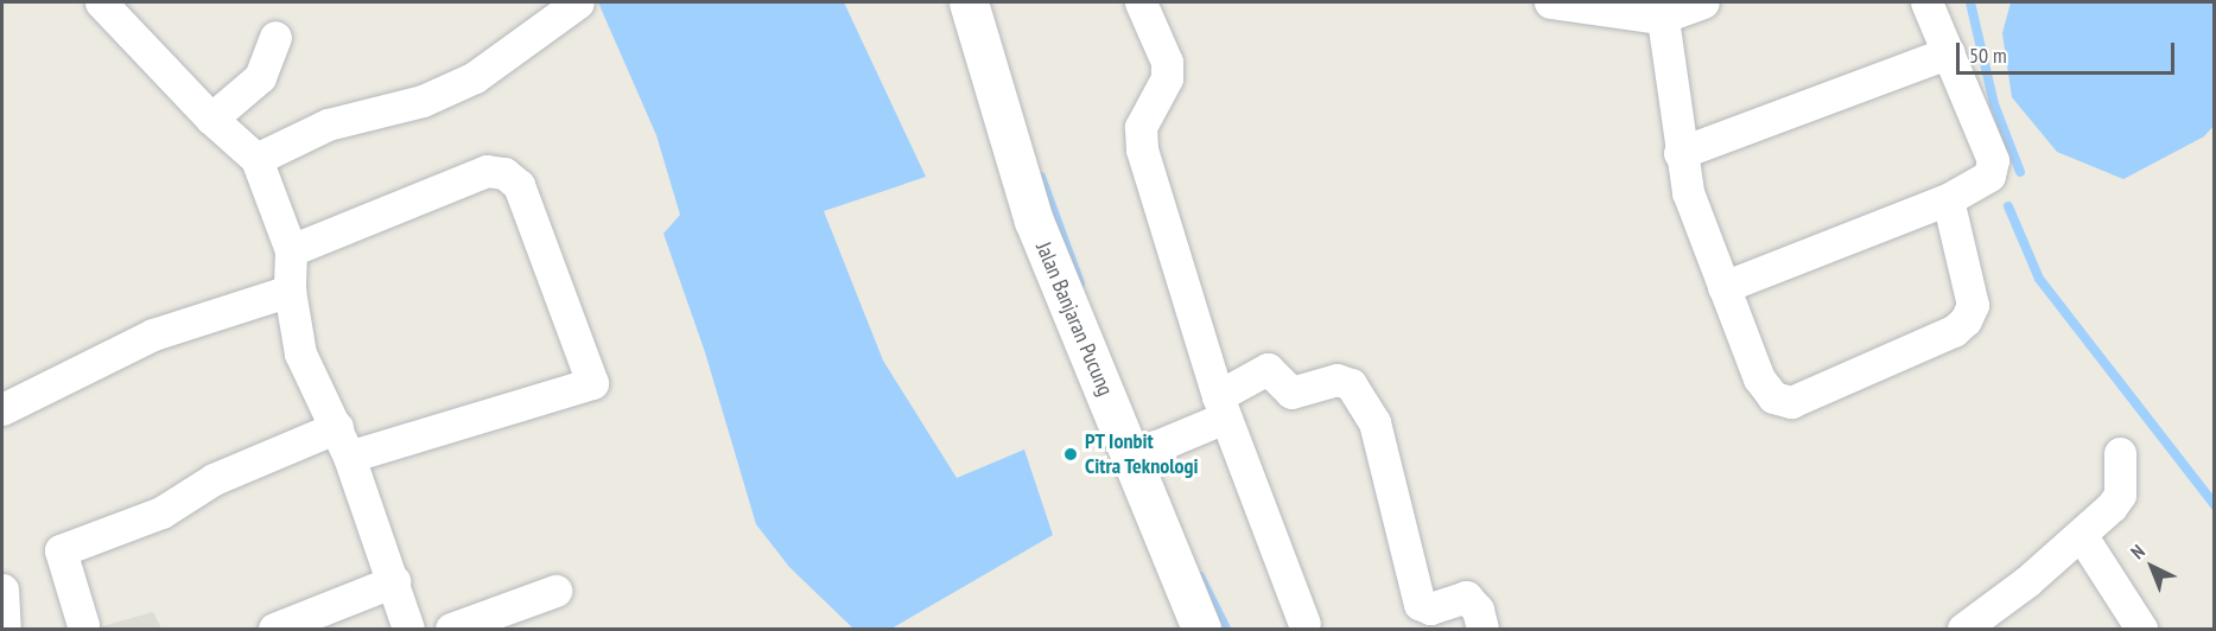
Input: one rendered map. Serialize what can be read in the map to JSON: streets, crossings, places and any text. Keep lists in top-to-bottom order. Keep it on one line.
{"streets":{"street":["Jalan Banjaran Pucung"]},"places":["PT Ionbit Citra Teknologi"],"scale_bar":"50 m","north":"top left"}
